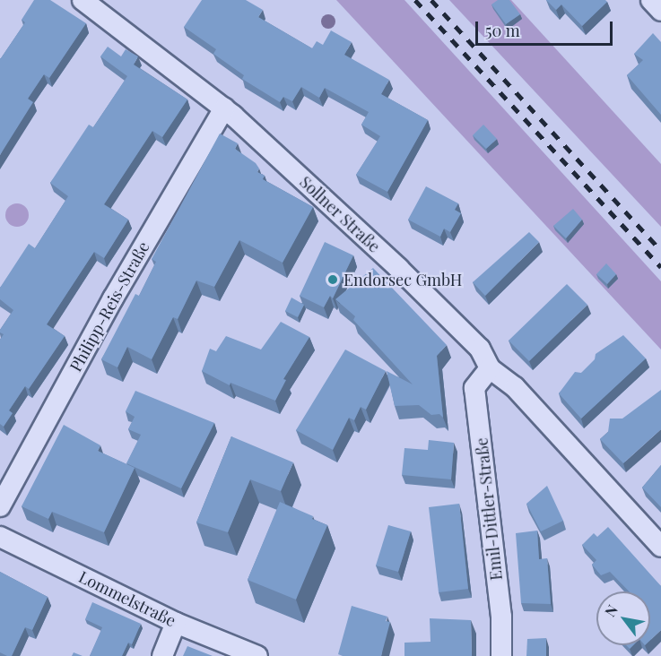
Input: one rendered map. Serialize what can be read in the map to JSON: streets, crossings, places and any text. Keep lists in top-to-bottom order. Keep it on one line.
{"streets":{"street":["Sollner Straße","Philipp-Reis-Straße","Emil-Dittler-Straße","Lommelstraße"]},"crossings":[["Sollner Straße","Philipp-Reis-Straße"],["Sollner Straße","Emil-Dittler-Straße"]],"places":["Endorsec GmbH"],"scale_bar":"50 m","north":"top left"}
